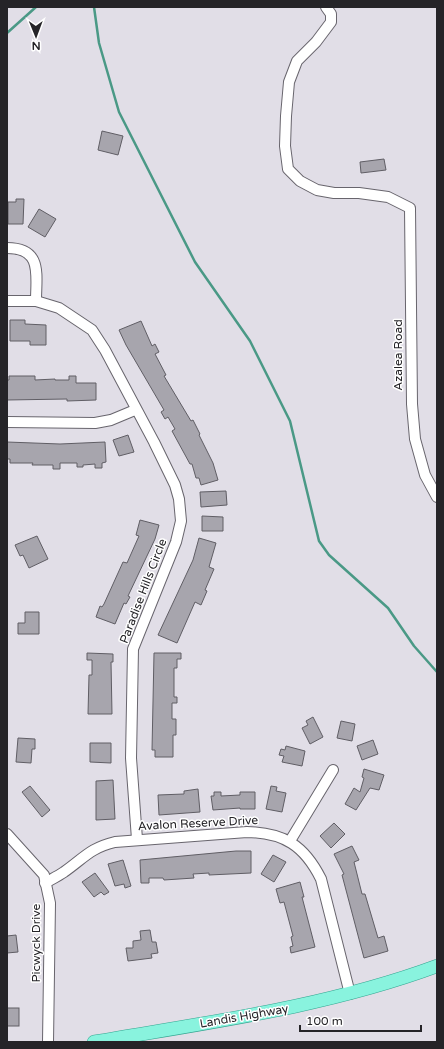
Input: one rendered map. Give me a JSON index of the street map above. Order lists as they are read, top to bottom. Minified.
{"streets":{"main road":["Landis Highway"],"street":["Azalea Road","Paradise Hills Circle","Avalon Reserve Drive","Picwyck Drive"]},"crossings":[["Paradise Hills Circle","Avalon Reserve Drive"],["Avalon Reserve Drive","Picwyck Drive"],["Avalon Reserve Drive","Landis Highway"]],"scale_bar":"100 m","north":"bottom"}
